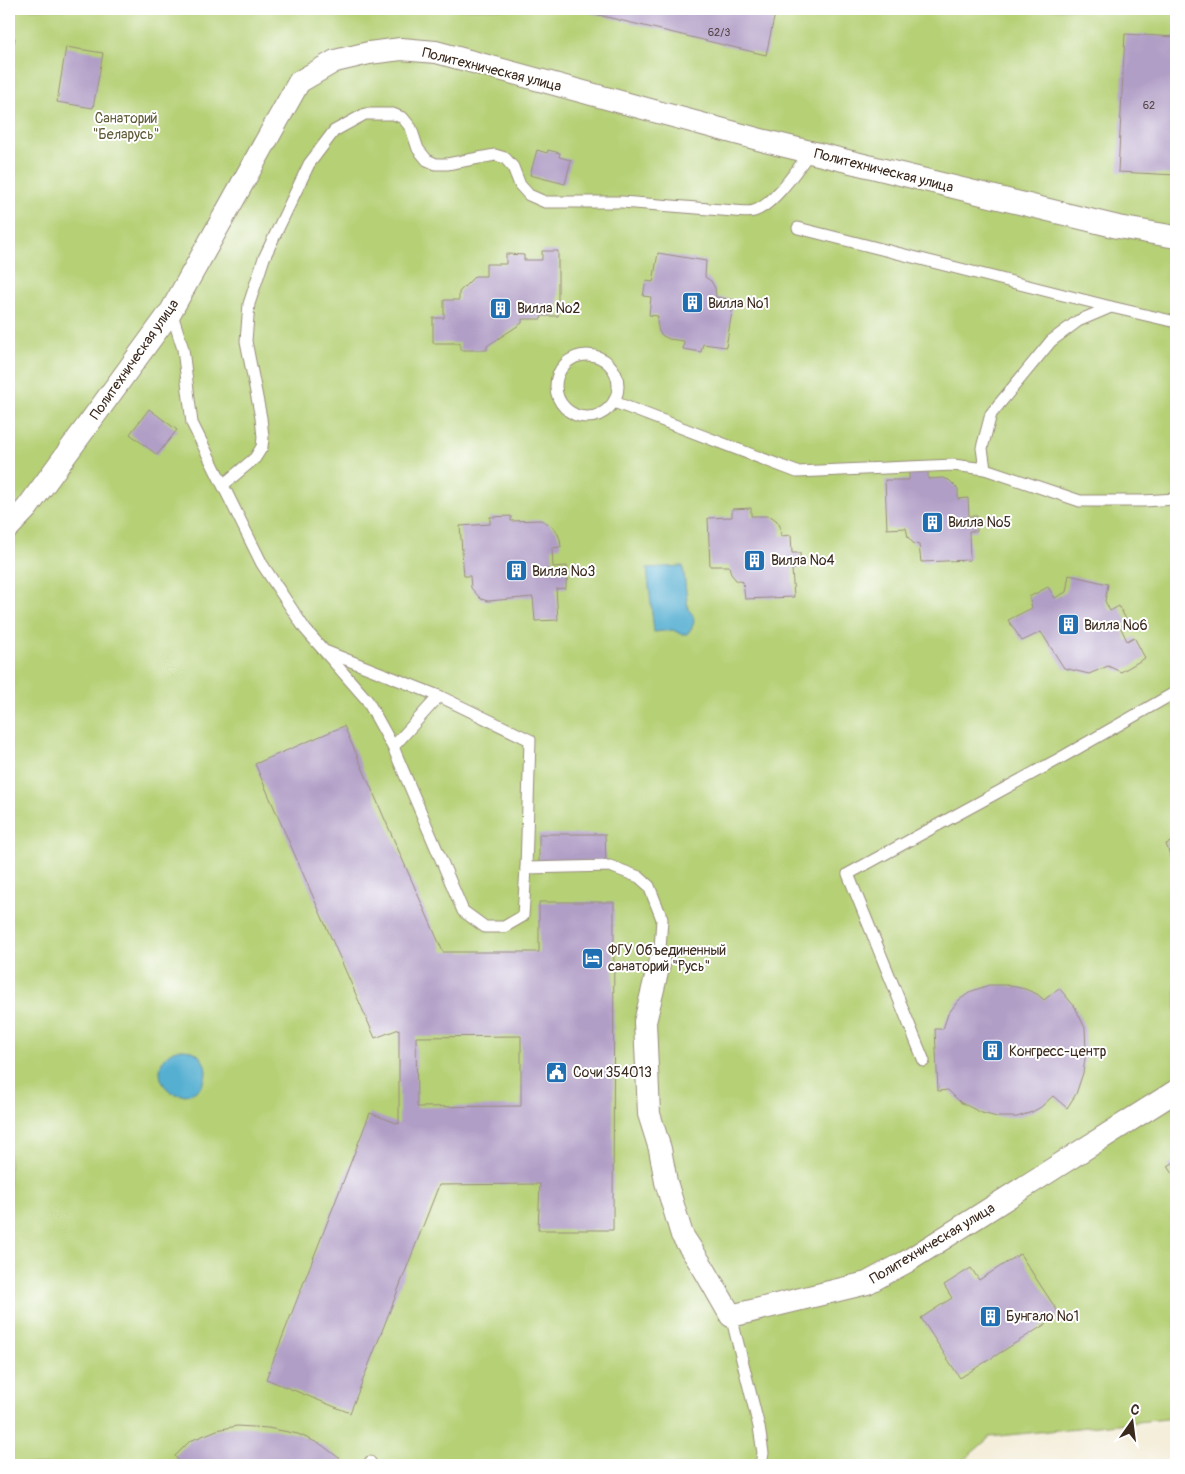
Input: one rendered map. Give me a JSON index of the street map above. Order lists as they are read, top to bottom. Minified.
{"streets":{"street":["Политехническая улица"]},"parks":["Санаторий \"Беларусь\""],"places":{"building":["Вилла №1","Вилла №2","Вилла №5","Вилла №4","Вилла №3","Вилла №6","Конгресс-центр","Бунгало №1"],"hotel":["ФГУ Объединенный санаторий \"Русь\""],"public building":["Сочи 354013"]},"house_numbers":["62/3","62"],"north":"top"}
